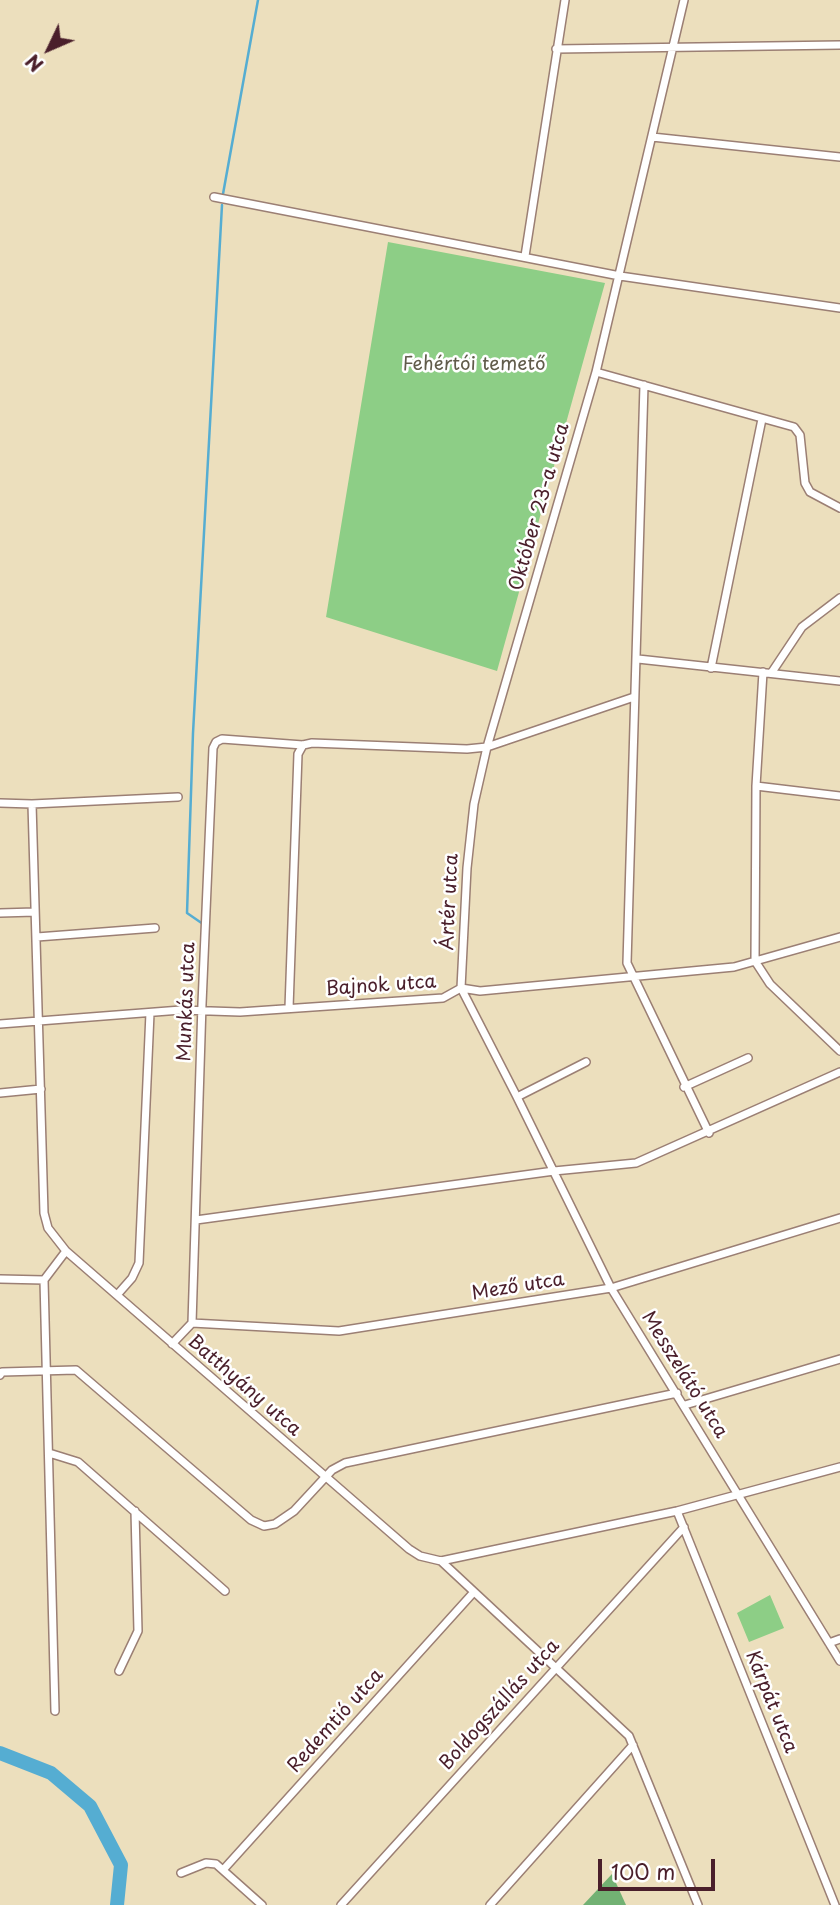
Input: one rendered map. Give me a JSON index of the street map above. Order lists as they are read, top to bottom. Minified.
{"streets":{"street":["Október 23-a utca","Ártér utca","Bajnok utca","Munkás utca","Mező utca","Messzelátó utca","Batthyány utca","Kárpát utca","Boldogszállás utca","Redemtió utca"]},"crossings":[["Október 23-a utca","Ártér utca"],["Október 23-a utca","Munkás utca"],["Ártér utca","Bajnok utca"],["Ártér utca","Munkás utca"],["Bajnok utca","Munkás utca"],["Bajnok utca","Batthyány utca"],["Munkás utca","Mező utca"],["Mező utca","Messzelátó utca"],["Kárpát utca","Boldogszállás utca"]],"parks":["Fehértói temető"],"scale_bar":"100 m","north":"bottom left"}
